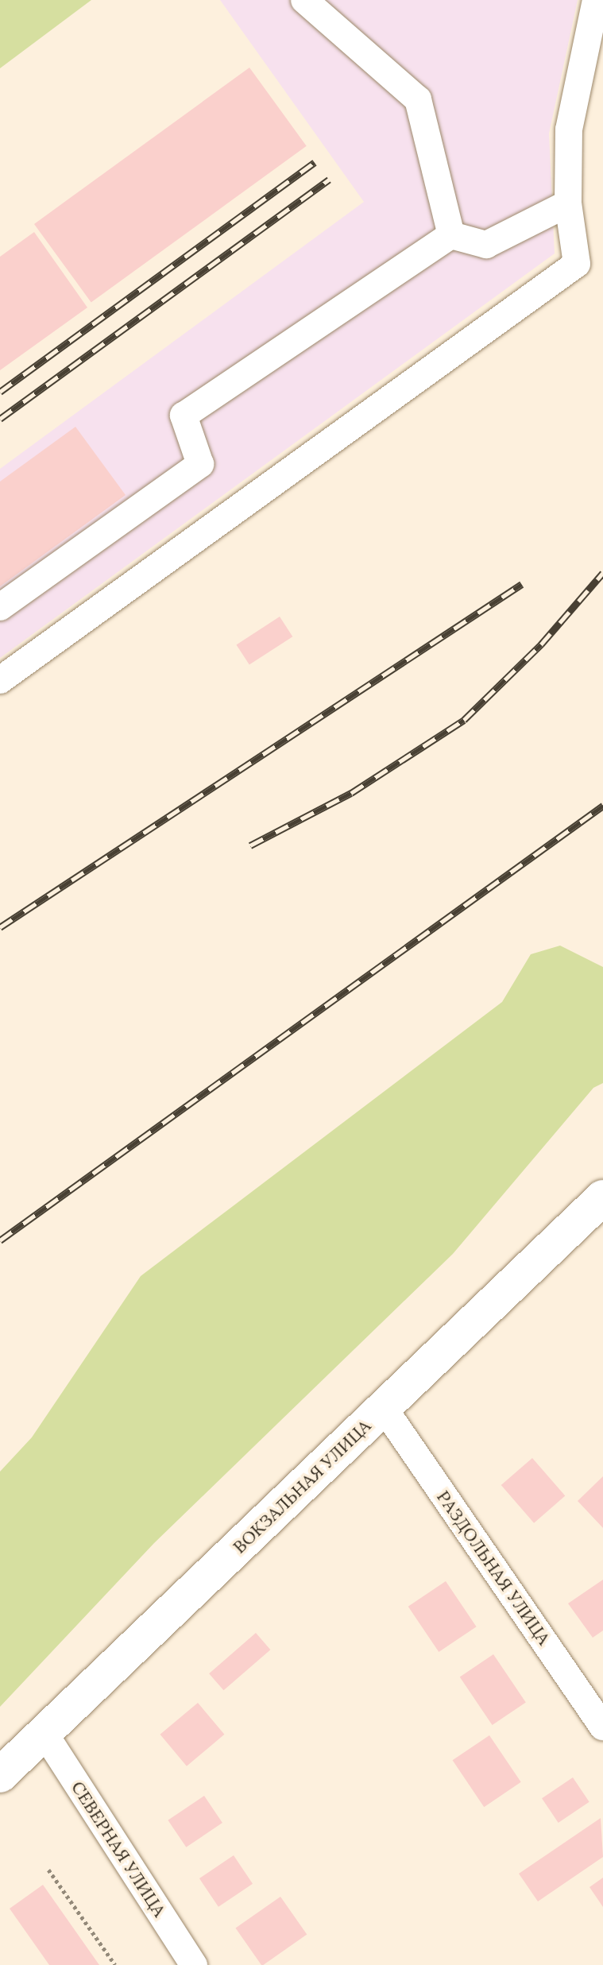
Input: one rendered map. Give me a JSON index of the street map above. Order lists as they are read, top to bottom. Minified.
{"streets":{"main road":["ВОКЗАЛЬНАЯ УЛИЦА"],"street":["РАЗДОЛЬНАЯ УЛИЦА","СЕВЕРНАЯ УЛИЦА"]},"crossings":[["ВОКЗАЛЬНАЯ УЛИЦА","РАЗДОЛЬНАЯ УЛИЦА"],["ВОКЗАЛЬНАЯ УЛИЦА","СЕВЕРНАЯ УЛИЦА"]]}
